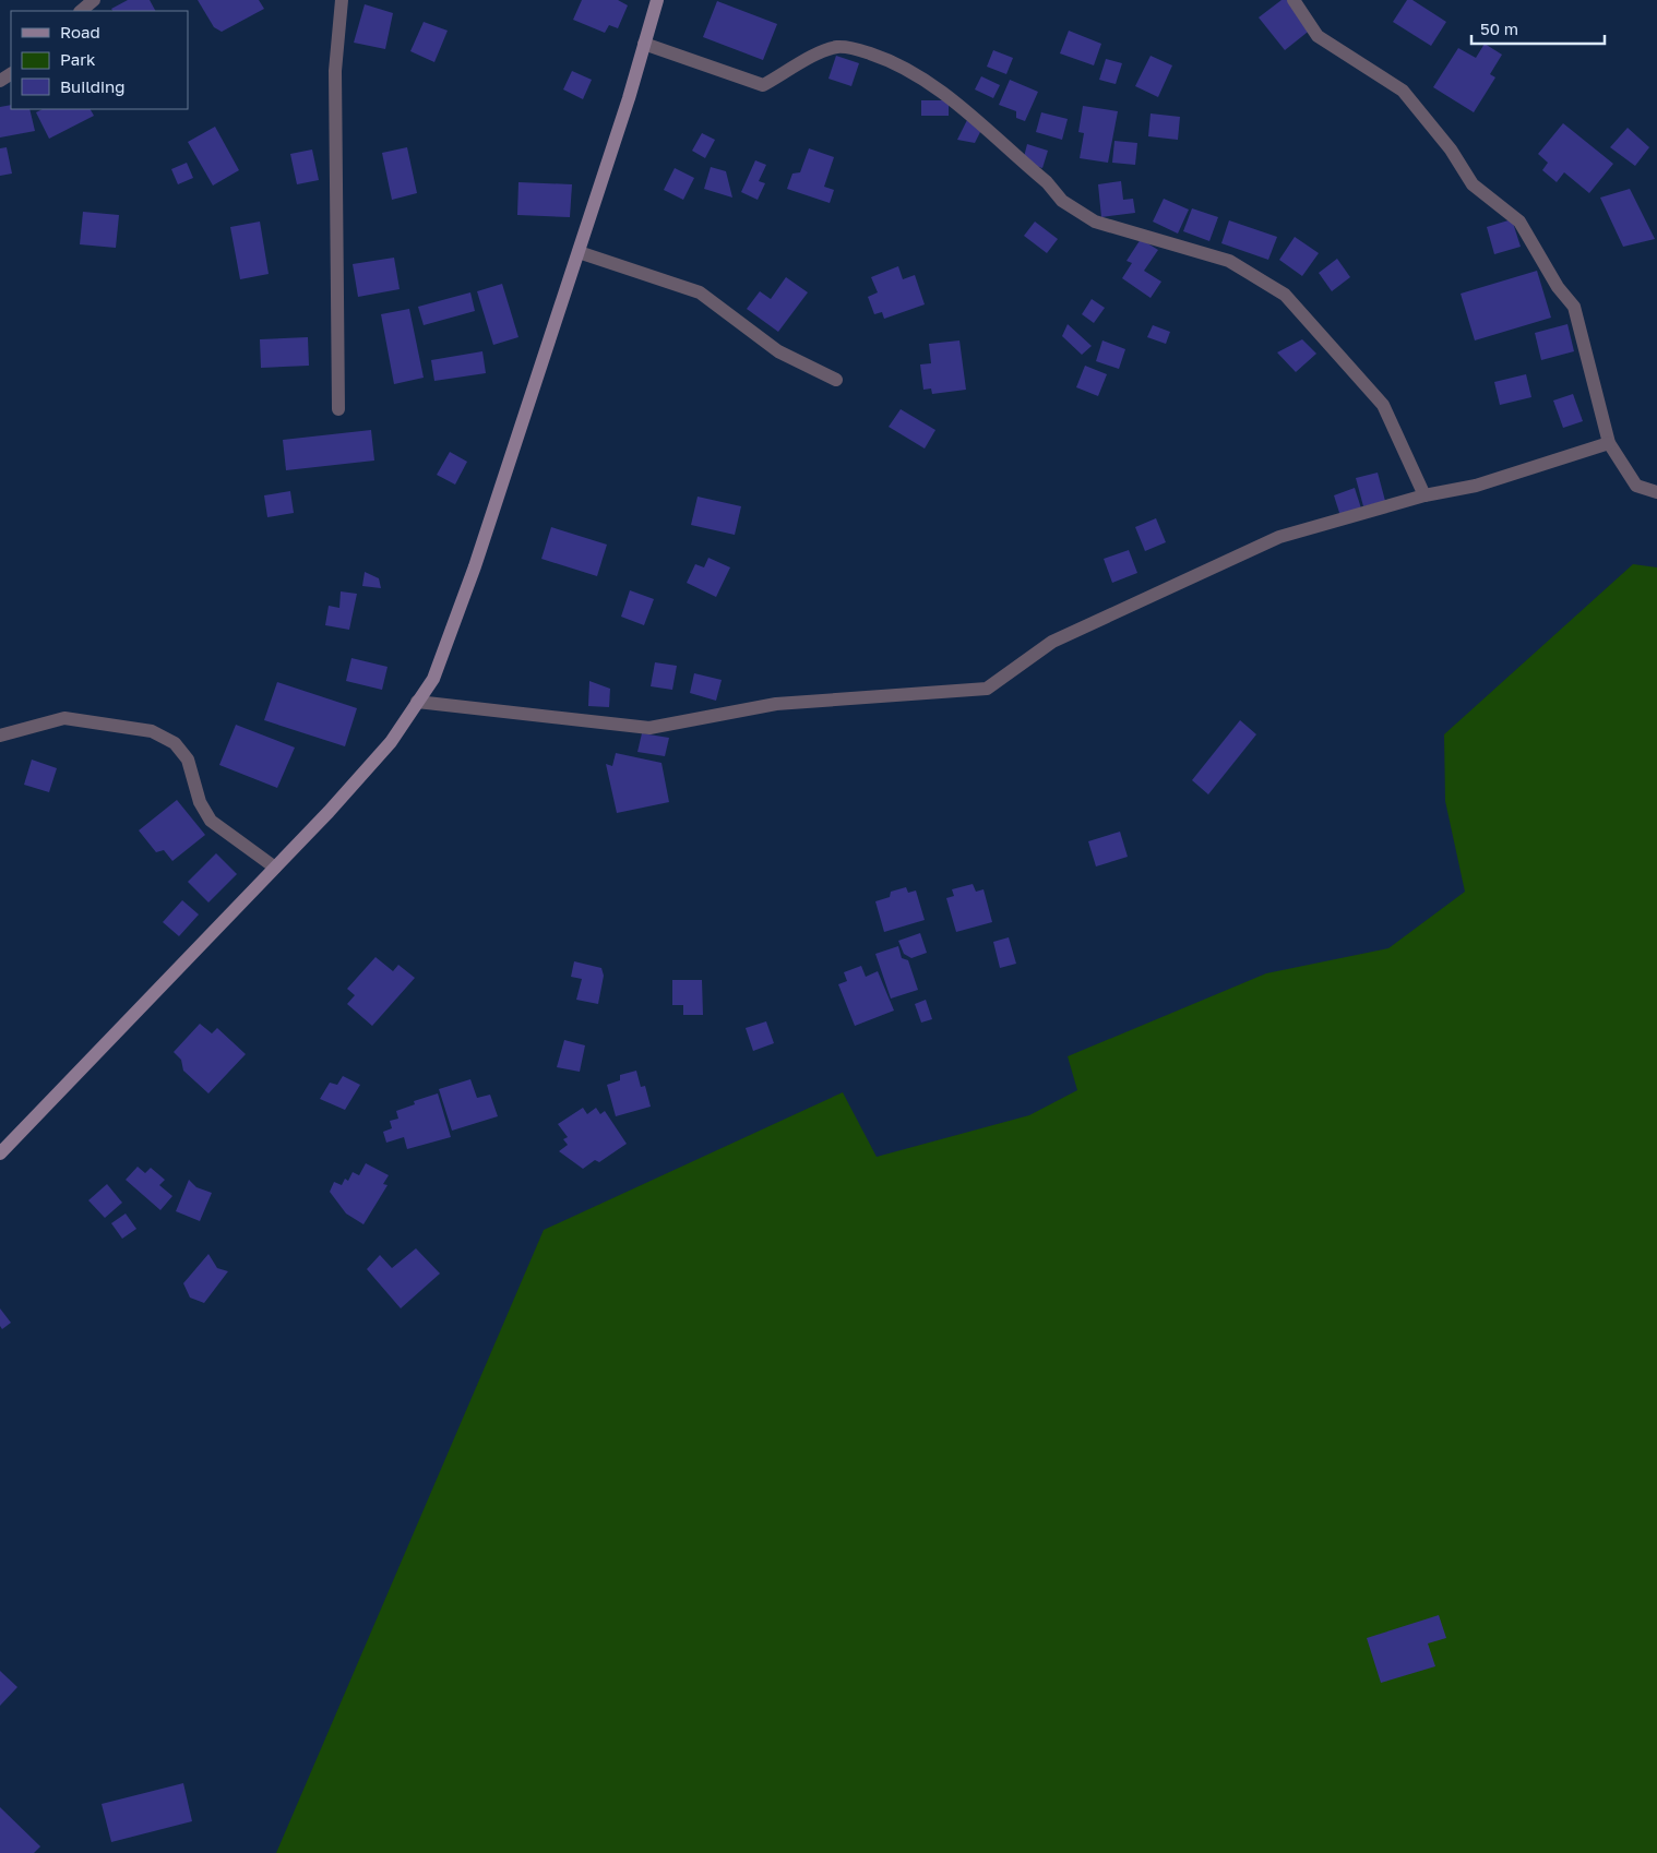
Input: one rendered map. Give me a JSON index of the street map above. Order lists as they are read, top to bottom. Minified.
{"legend":["Road","Park","Building"],"scale_bar":"50 m"}
